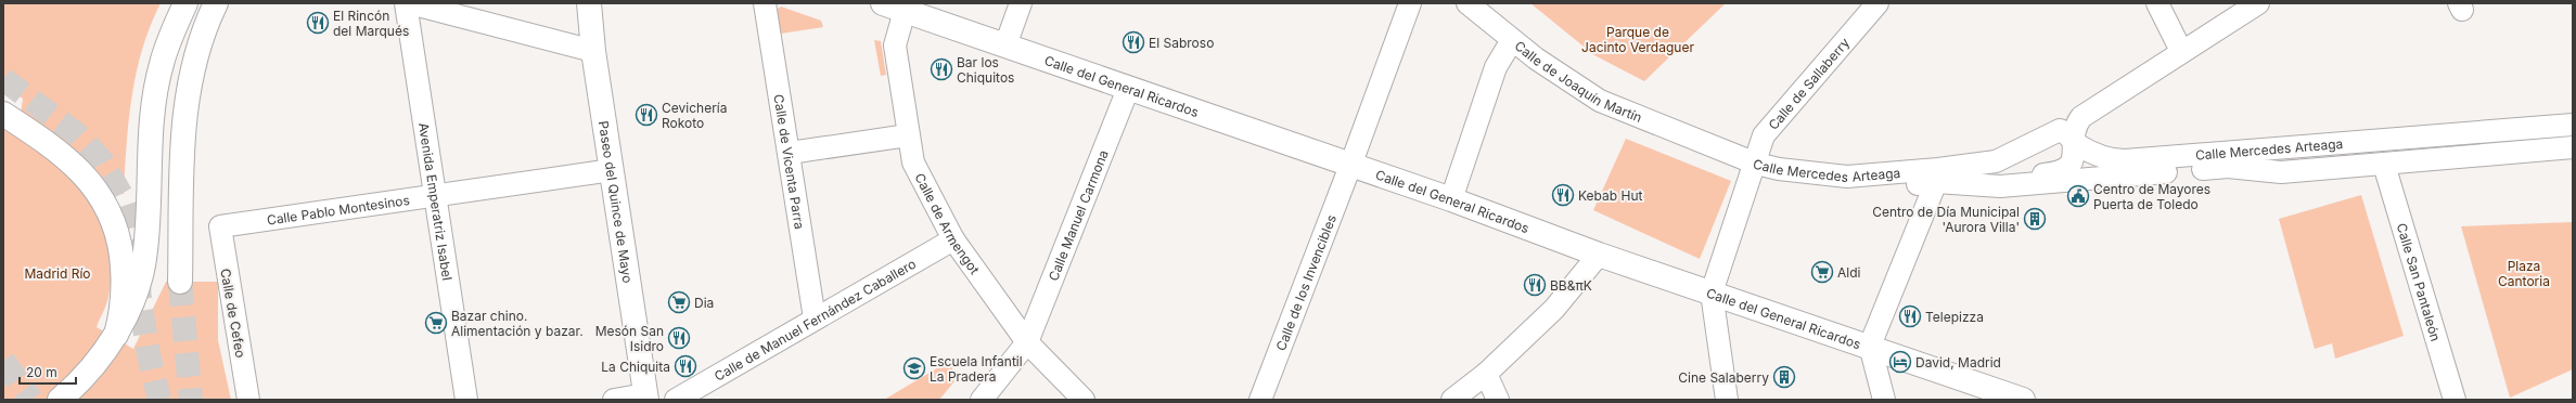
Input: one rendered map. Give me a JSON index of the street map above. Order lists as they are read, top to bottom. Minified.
{"streets":{"main road":["Calle del General Ricardos","Paseo del Quince de Mayo"],"street":["Calle de Joaquín Martín","Calle de Sallaberry","Calle Mercedes Arteaga","Calle de Vicenta Parra","Avenida Emperatriz Isabel","Calle Pablo Montesinos","Calle Manuel Carmona","Calle de Armengot","Calle San Pantaleón","Calle de los Invencibles","Calle de Cefeo","Calle de Manuel Fernández Caballero"]},"crossings":[["Calle de Joaquín Martín","Calle de Sallaberry"],["Calle de Joaquín Martín","Calle del General Ricardos"],["Calle de Joaquín Martín","Calle Mercedes Arteaga"],["Calle de Sallaberry","Calle del General Ricardos"],["Calle de Sallaberry","Calle Mercedes Arteaga"],["Calle del General Ricardos","Calle Manuel Carmona"],["Calle del General Ricardos","Calle de Armengot"],["Calle del General Ricardos","Calle de los Invencibles"],["Calle Mercedes Arteaga","Calle San Pantaleón"],["Calle de Vicenta Parra","Calle de Manuel Fernández Caballero"],["Avenida Emperatriz Isabel","Calle Pablo Montesinos"],["Paseo del Quince de Mayo","Calle Pablo Montesinos"],["Calle Pablo Montesinos","Calle de Cefeo"],["Calle Manuel Carmona","Calle de Armengot"],["Calle de Armengot","Calle de Manuel Fernández Caballero"]],"parks":["Parque de Jacinto Verdaguer","Plaza Cantoria","Madrid Río"],"places":{"restaurant":["El Rincón del Marqués","El Sabroso","Bar los Chiquitos","Cevichería Rokoto","Kebab Hut","BB&πK","Telepizza","Mesón San Isidro","La Chiquita"],"public building":["Centro de Mayores Puerta de Toledo"],"building":["Centro de Día Municipal 'Aurora Villa'","Cine Salaberry"],"supermarket":["Aldi","Dia","Bazar chino. Alimentación y bazar."],"hotel":["David, Madrid"],"school or university":["Escuela Infantil La Pradera"]},"scale_bar":"20 m"}
